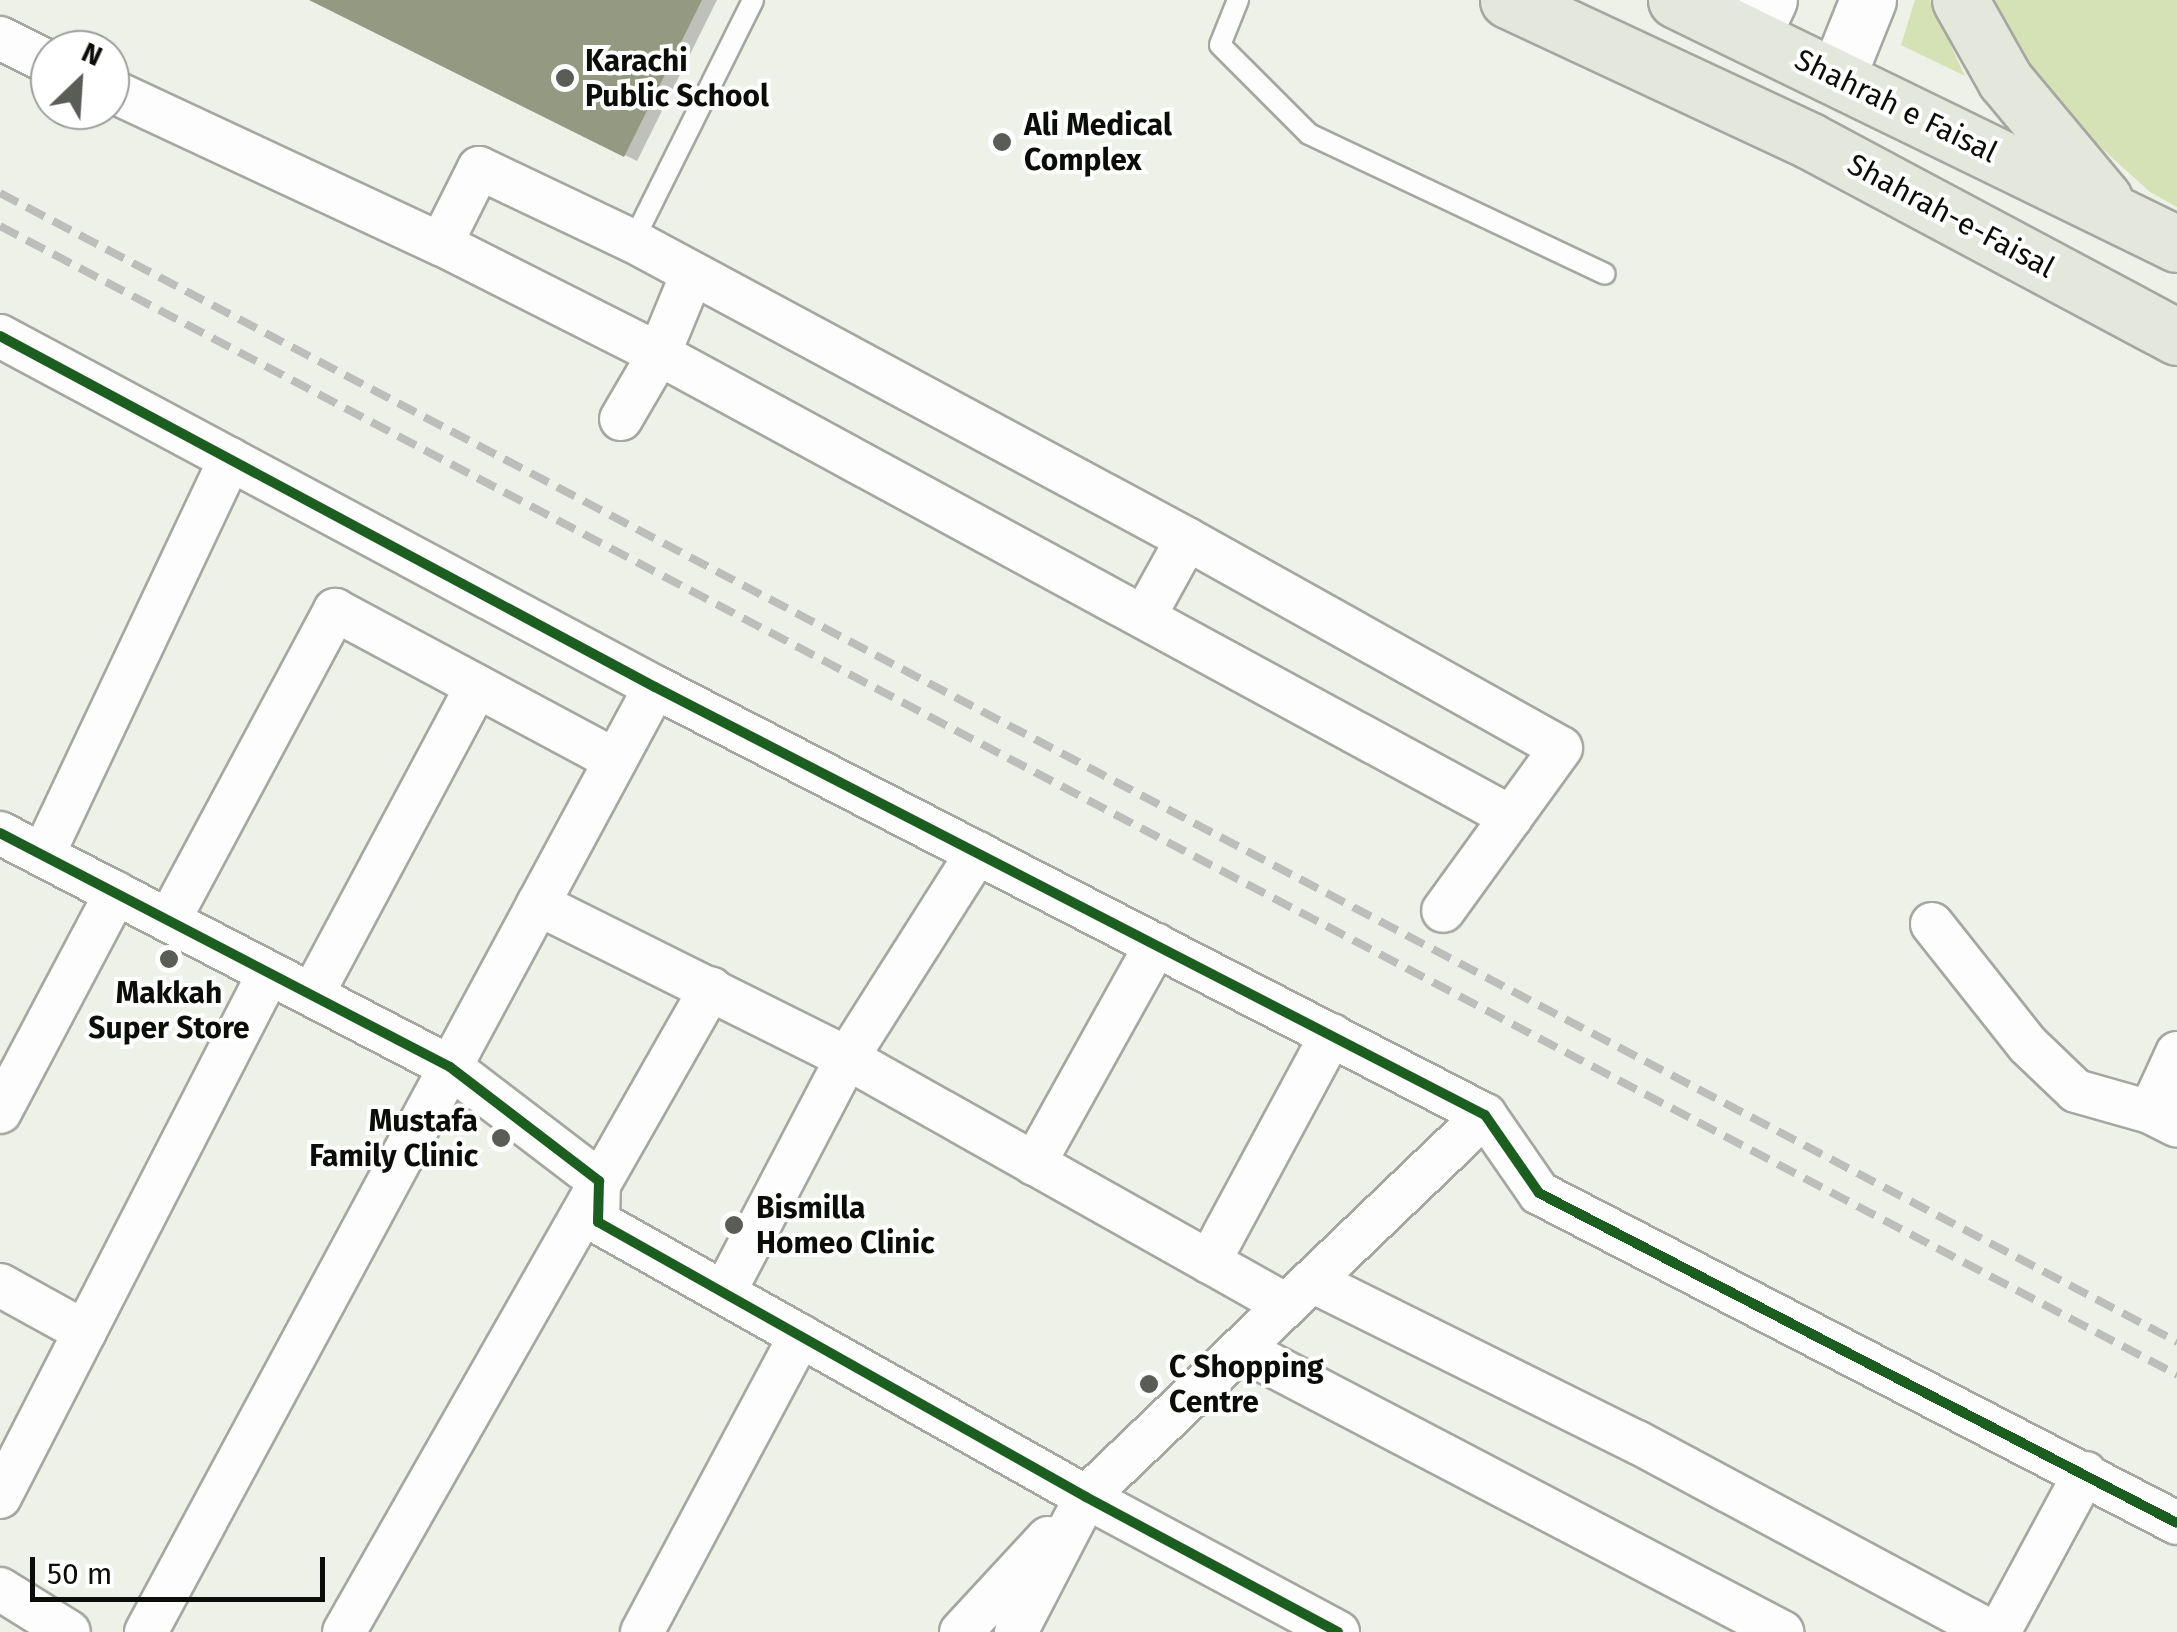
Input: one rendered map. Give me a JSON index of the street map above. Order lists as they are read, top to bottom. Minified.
{"streets":{"highway":["Shahrah e Faisal","Shahrah-e-Faisal"]},"places":["Karachi Public School","Ali Medical Complex","Makkah Super Store","Mustafa Family Clinic","Bismilla Homeo Clinic","C Shopping Centre"],"scale_bar":"50 m","north":"top right"}
